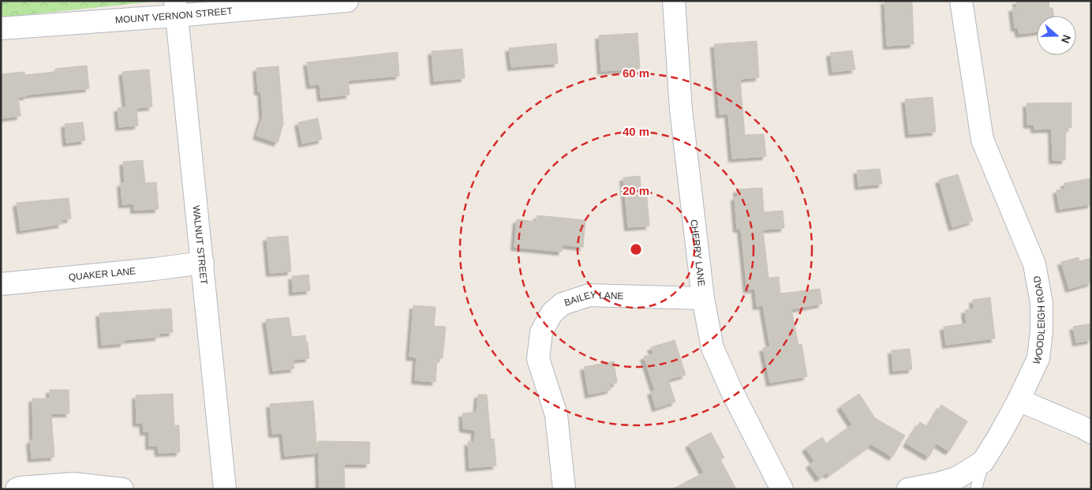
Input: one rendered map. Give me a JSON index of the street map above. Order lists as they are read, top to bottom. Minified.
{"streets":{"street":["MOUNT VERNON STREET","WALNUT STREET","CHERRY LANE","QUAKER LANE","BAILEY LANE","WOODLEIGH ROAD"]},"crossings":[["MOUNT VERNON STREET","WALNUT STREET"],["WALNUT STREET","QUAKER LANE"],["CHERRY LANE","BAILEY LANE"]],"north":"right","rings":["60 m","40 m","20 m"]}
